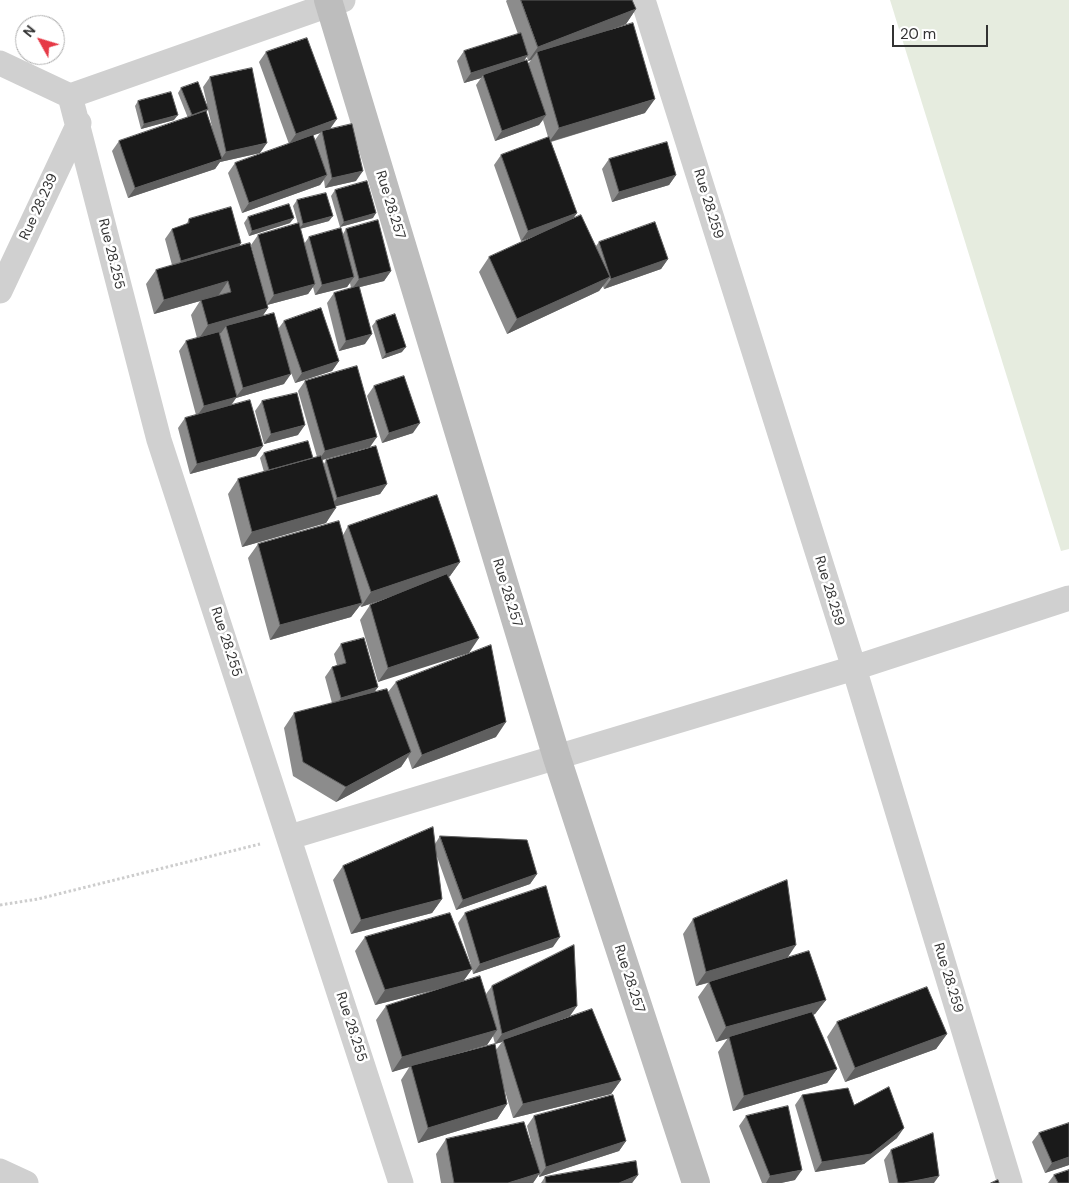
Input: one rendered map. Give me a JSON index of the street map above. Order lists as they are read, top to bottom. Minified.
{"streets":{"street":["Rue 28.259","Rue 28.257","Rue 28.239","Rue 28.255"]},"crossings":[["Rue 28.239","Rue 28.255"]],"scale_bar":"20 m","north":"top left"}
